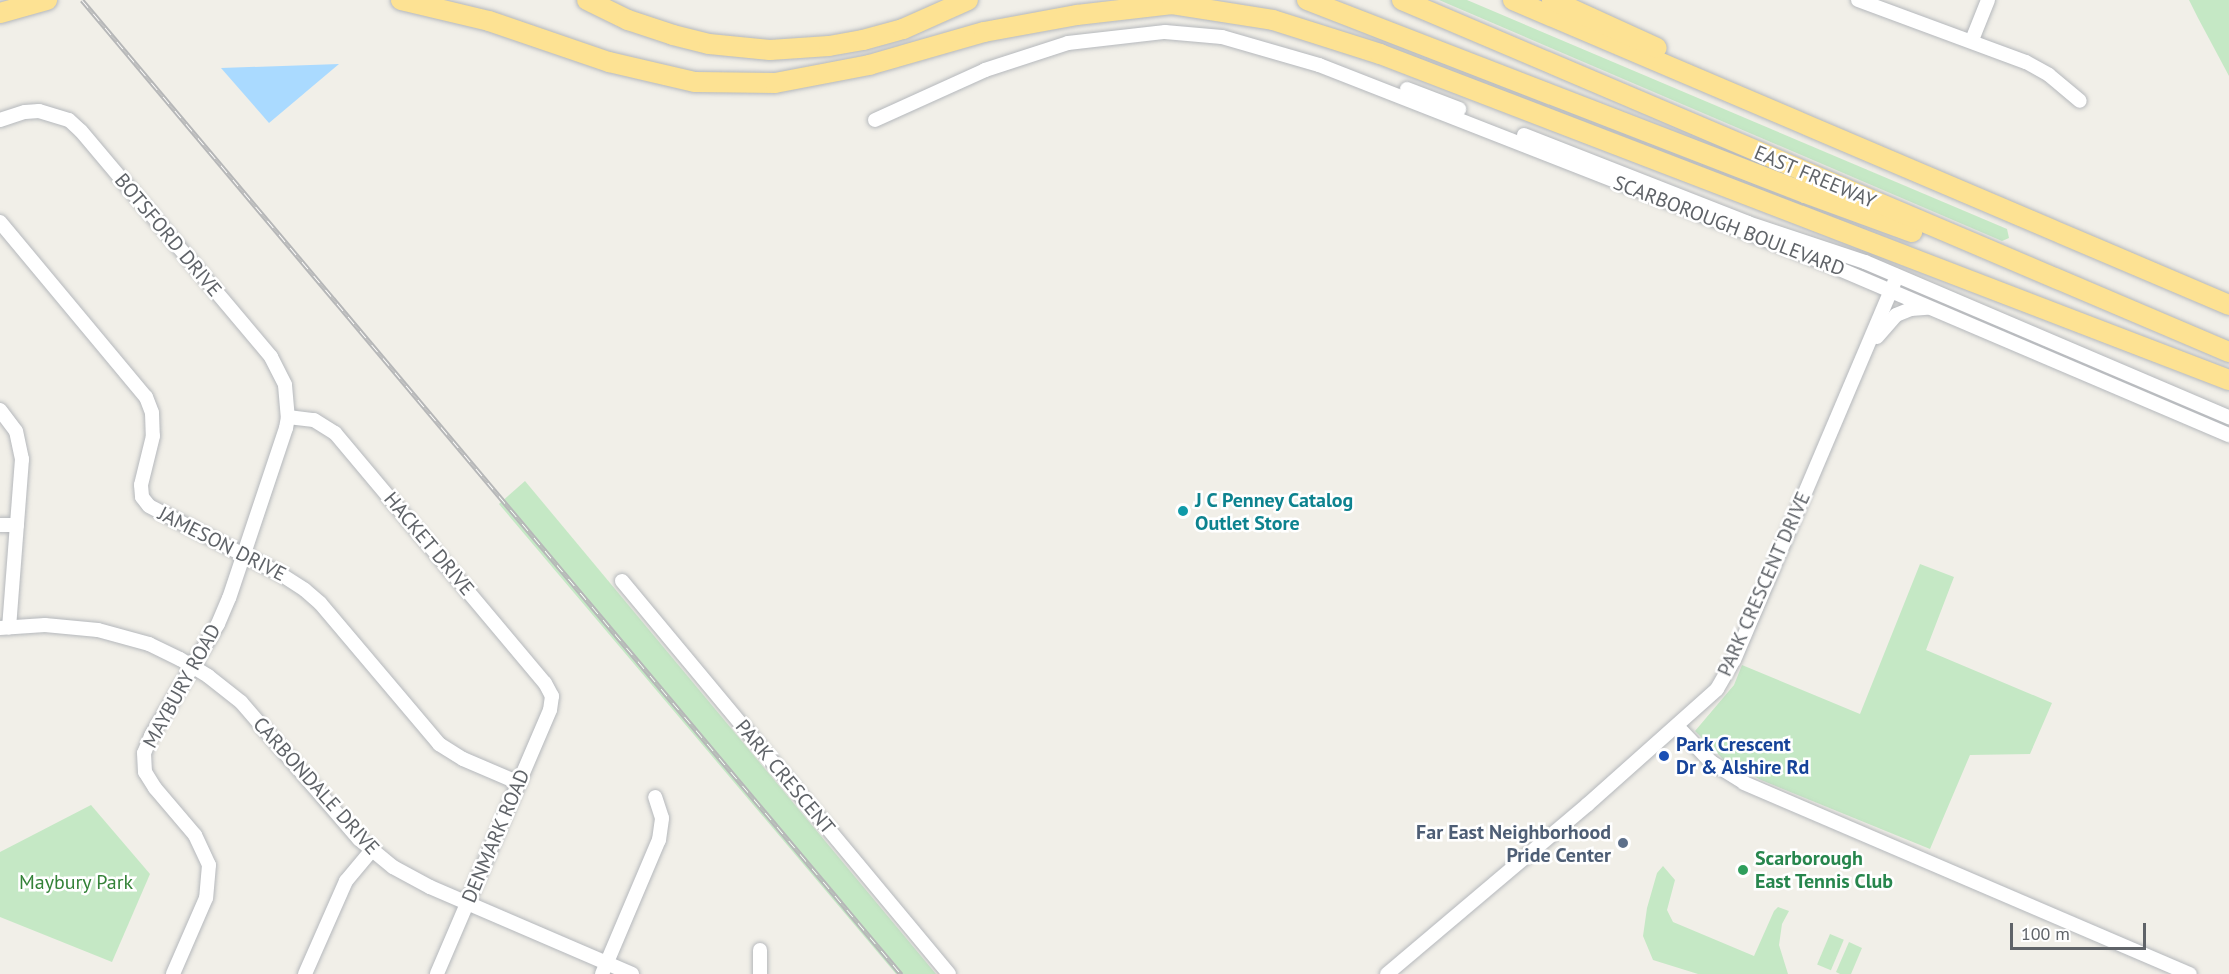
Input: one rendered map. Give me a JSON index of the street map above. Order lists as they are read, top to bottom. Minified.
{"streets":{"highway":["EAST FREEWAY"],"street":["SCARBOROUGH BOULEVARD","BOTSFORD DRIVE","JAMESON DRIVE","HACKET DRIVE","PARK CRESCENT DRIVE","MAYBURY ROAD","PARK CRESCENT","CARBONDALE DRIVE","DENMARK ROAD"]},"crossings":[["SCARBOROUGH BOULEVARD","PARK CRESCENT DRIVE"],["BOTSFORD DRIVE","HACKET DRIVE"],["BOTSFORD DRIVE","MAYBURY ROAD"],["JAMESON DRIVE","MAYBURY ROAD"],["JAMESON DRIVE","DENMARK ROAD"],["HACKET DRIVE","MAYBURY ROAD"],["HACKET DRIVE","DENMARK ROAD"],["MAYBURY ROAD","CARBONDALE DRIVE"],["CARBONDALE DRIVE","DENMARK ROAD"]],"parks":["Maybury Park"],"places":["J C Penney Catalog Outlet Store","Park Crescent Dr & Alshire Rd","Far East Neighborhood Pride Center","Scarborough East Tennis Club"],"scale_bar":"100 m"}
